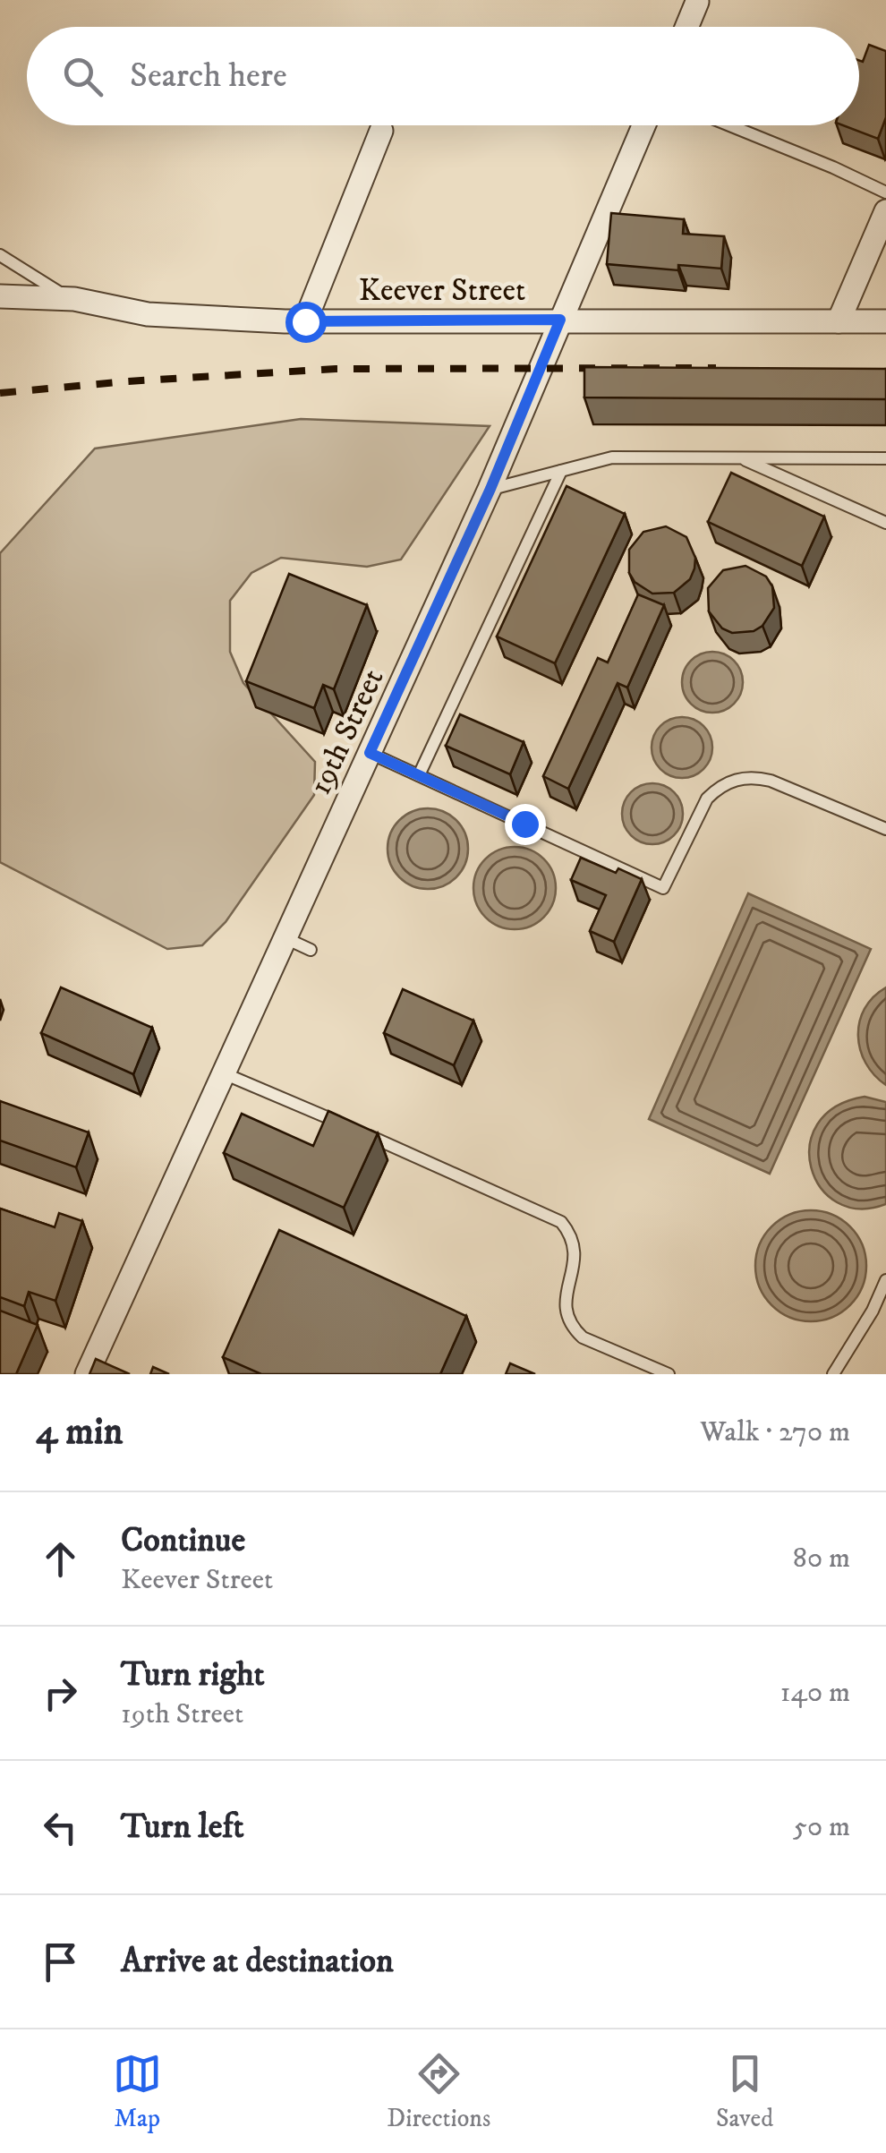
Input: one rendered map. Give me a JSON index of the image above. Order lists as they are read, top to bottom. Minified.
{"streets":{"street":["Keever Street","19th Street"]},"crossings":[["Keever Street","19th Street"]],"page":{"search":"Search here","heading":["4 min","Walk · 270 m"],"list":[["Continue","Keever Street","80 m"],["Turn right","19th Street","140 m"],["Turn left","50 m"],"Arrive at destination"],"nav":["Map","Directions","Saved"]}}
